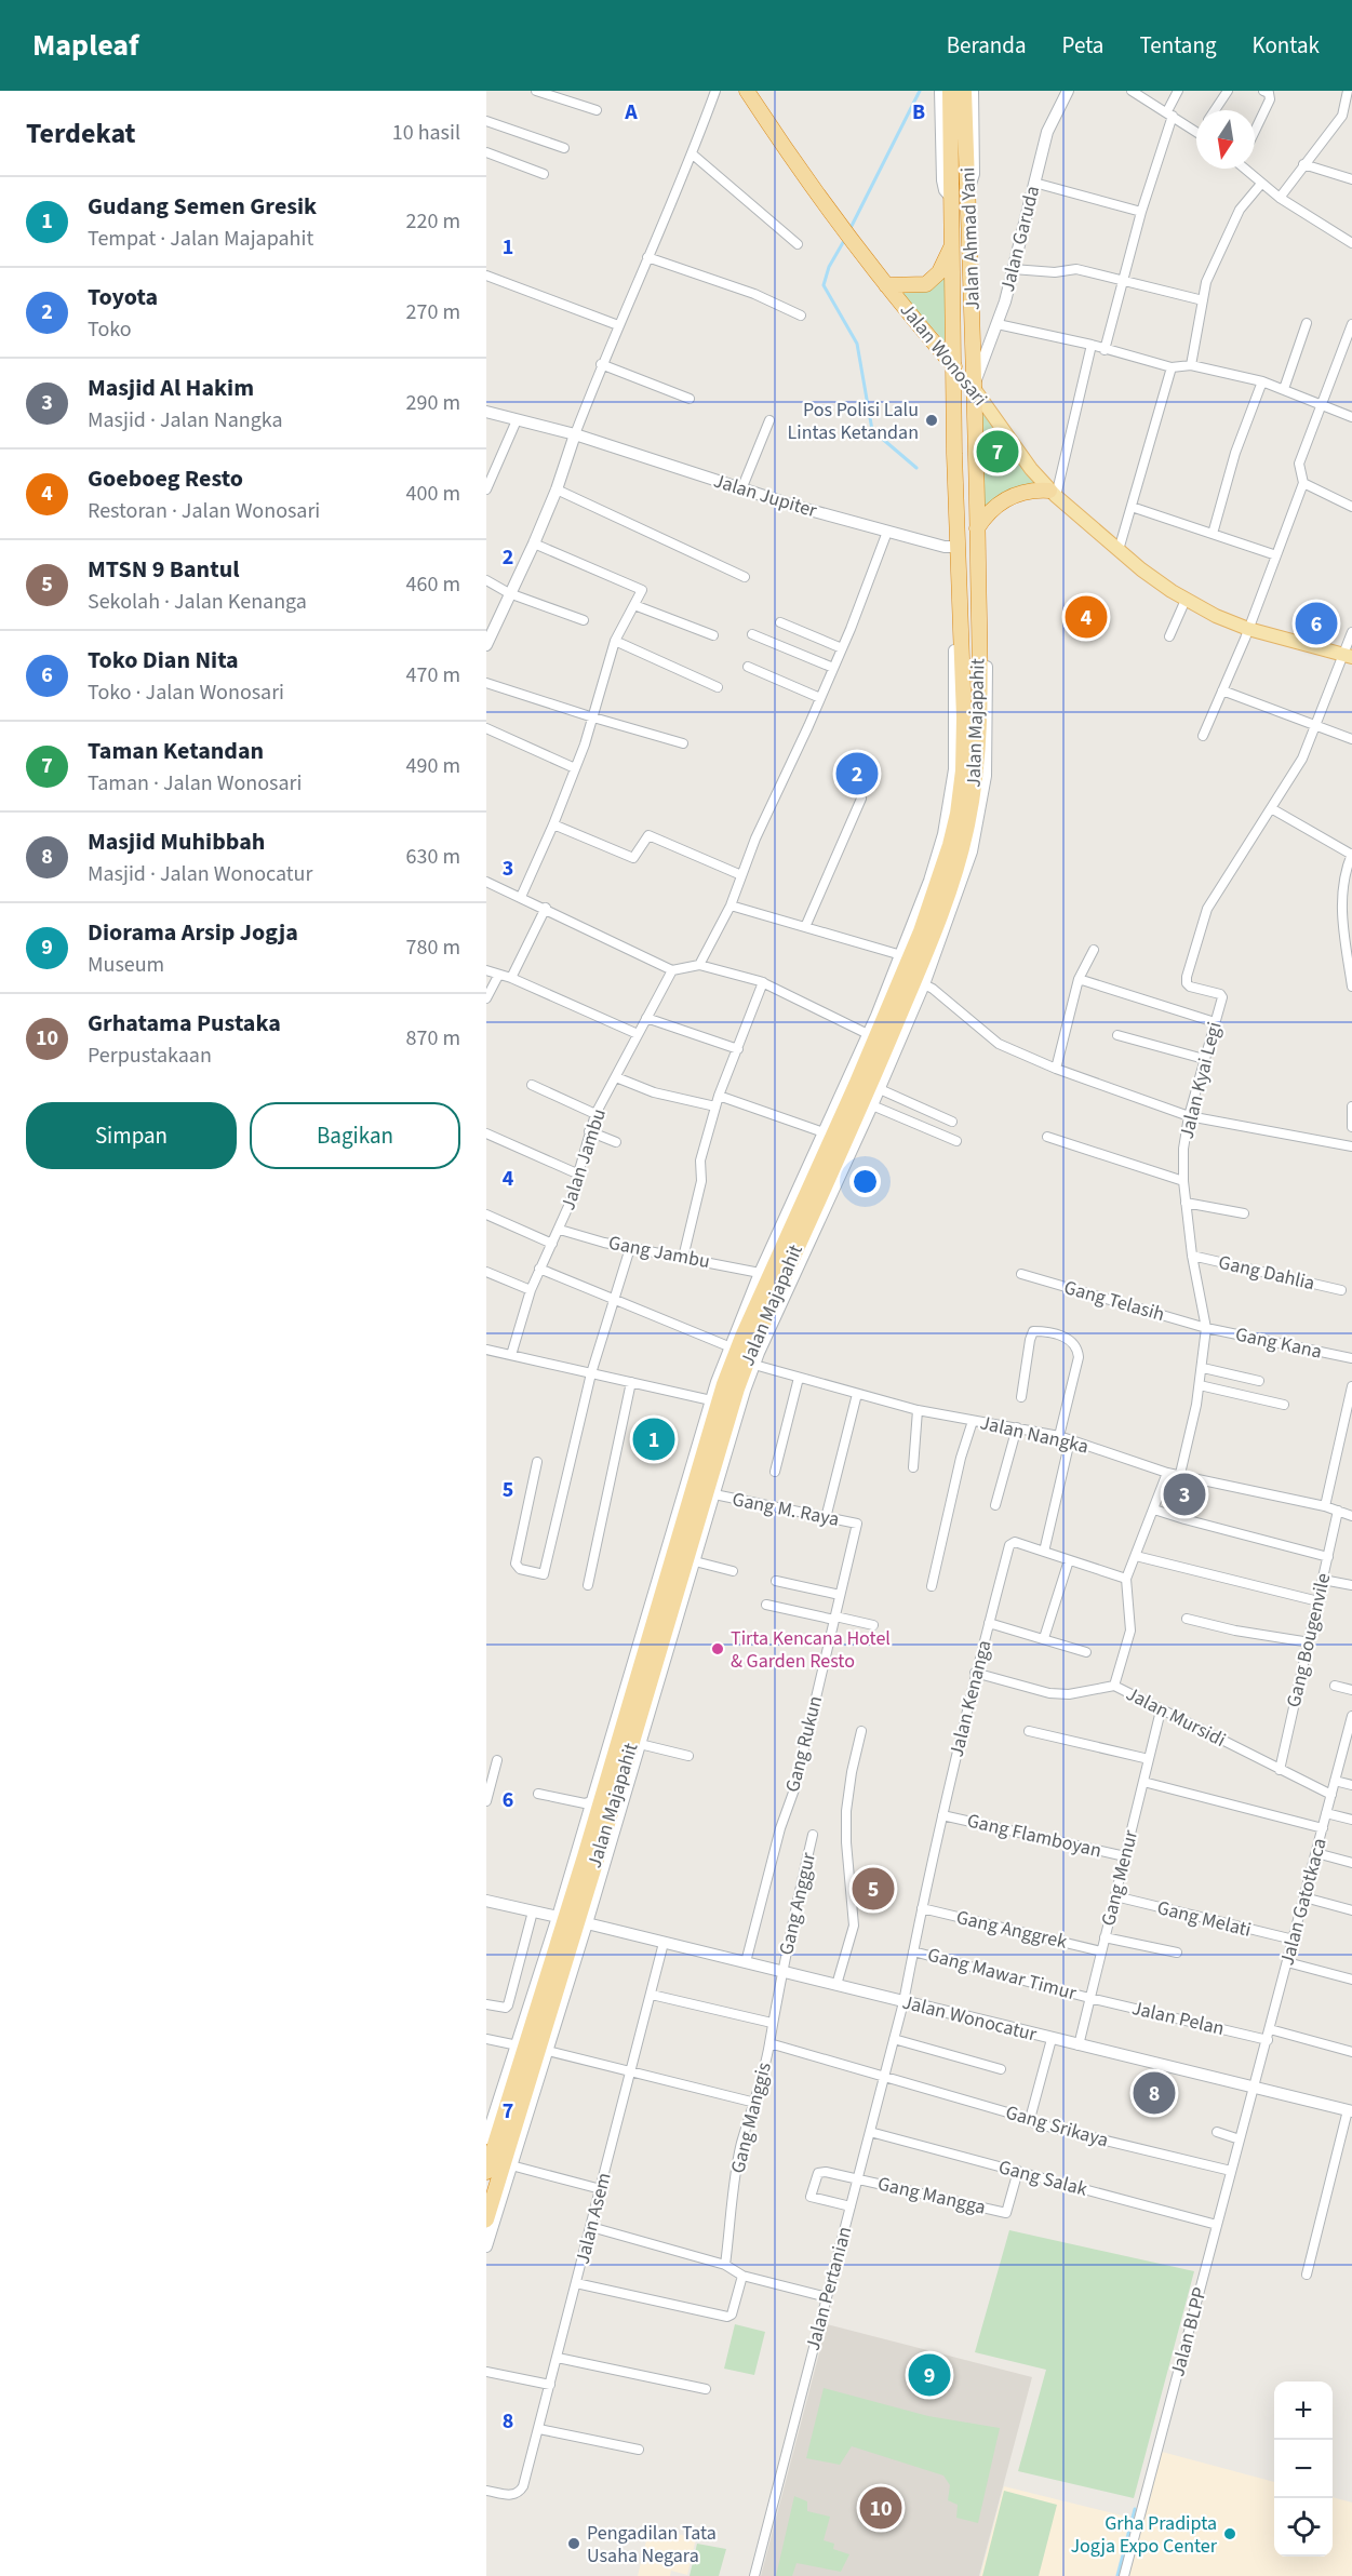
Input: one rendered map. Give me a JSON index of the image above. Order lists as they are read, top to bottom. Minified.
{"streets":{"highway":["Jalan Ahmad Yani","Jalan Wonosari","Jalan Majapahit"],"street":["Jalan Garuda","Jalan Jupiter","Jalan Kyai Legi","Jalan Jambu","Gang Jambu","Gang Dahlia","Gang Telasih","Gang Kana","Jalan Nangka","Gang M. Raya","Gang Bougenvile","Jalan Kenanga","Jalan Mursidi","Gang Rukun","Gang Flamboyan","Gang Menur","Jalan Gatotkaca","Gang Anggur","Gang Melati","Gang Anggrek","Gang Mawar Timur","Jalan Wonocatur","Jalan Pelan","Gang Manggis","Gang Srikaya","Gang Salak","Gang Mangga","Jalan Asem","Jalan Pertanian","Jalan BLPP"]},"crossings":[["Jalan Ahmad Yani","Jalan Garuda"],["Jalan Ahmad Yani","Jalan Wonosari"],["Jalan Ahmad Yani","Jalan Majapahit"],["Jalan Garuda","Jalan Wonosari"],["Jalan Garuda","Jalan Majapahit"],["Jalan Wonosari","Jalan Majapahit"],["Jalan Jupiter","Jalan Majapahit"],["Jalan Kyai Legi","Gang Dahlia"],["Jalan Kyai Legi","Gang Telasih"],["Jalan Kyai Legi","Gang Kana"],["Jalan Kyai Legi","Jalan Nangka"],["Jalan Jambu","Gang Jambu"],["Gang Telasih","Gang Kana"],["Jalan Nangka","Gang Bougenvile"],["Gang M. Raya","Gang Rukun"],["Gang Bougenvile","Jalan Mursidi"],["Jalan Kenanga","Jalan Mursidi"],["Jalan Kenanga","Gang Flamboyan"],["Jalan Kenanga","Gang Anggrek"],["Jalan Kenanga","Gang Mawar Timur"],["Jalan Kenanga","Jalan Wonocatur"],["Jalan Kenanga","Jalan Pertanian"],["Jalan Mursidi","Gang Menur"],["Jalan Mursidi","Jalan Gatotkaca"],["Gang Rukun","Jalan Wonocatur"],["Gang Flamboyan","Gang Menur"],["Gang Menur","Gang Melati"],["Gang Menur","Gang Anggrek"],["Gang Menur","Gang Mawar Timur"],["Gang Menur","Jalan Wonocatur"],["Gang Menur","Jalan Pelan"],["Jalan Gatotkaca","Gang Melati"],["Jalan Gatotkaca","Jalan Wonocatur"],["Jalan Gatotkaca","Jalan Pelan"],["Jalan Gatotkaca","Jalan BLPP"],["Gang Anggur","Jalan Wonocatur"],["Gang Anggur","Gang Manggis"],["Gang Mawar Timur","Jalan Pelan"],["Jalan Wonocatur","Gang Manggis"],["Jalan Wonocatur","Jalan Asem"],["Jalan Wonocatur","Jalan Pertanian"],["Jalan Wonocatur","Jalan BLPP"],["Gang Manggis","Gang Srikaya"],["Gang Srikaya","Jalan Pertanian"],["Gang Srikaya","Jalan BLPP"],["Gang Salak","Gang Mangga"],["Gang Salak","Jalan Pertanian"],["Gang Salak","Jalan BLPP"],["Gang Mangga","Jalan Pertanian"]],"places":["Pos Polisi Lalu Lintas Ketandan","Tirta Kencana Hotel & Garden Resto","Grha Pradipta Jogja Expo Center","Pengadilan Tata Usaha Negara"],"north":"bottom","page":{"header":"Mapleaf","nav":["Beranda","Peta","Tentang","Kontak"],"heading":["Terdekat","10 hasil"],"list":[{"mark":"1","name":"Gudang Semen Gresik","note":"Tempat · Jalan Majapahit","value":"220 m"},{"mark":"2","name":"Toyota","note":"Toko","value":"270 m"},{"mark":"3","name":"Masjid Al Hakim","note":"Masjid · Jalan Nangka","value":"290 m"},{"mark":"4","name":"Goeboeg Resto","note":"Restoran · Jalan Wonosari","value":"400 m"},{"mark":"5","name":"MTSN 9 Bantul","note":"Sekolah · Jalan Kenanga","value":"460 m"},{"mark":"6","name":"Toko Dian Nita","note":"Toko · Jalan Wonosari","value":"470 m"},{"mark":"7","name":"Taman Ketandan","note":"Taman · Jalan Wonosari","value":"490 m"},{"mark":"8","name":"Masjid Muhibbah","note":"Masjid · Jalan Wonocatur","value":"630 m"},{"mark":"9","name":"Diorama Arsip Jogja","note":"Museum","value":"780 m"},{"mark":"10","name":"Grhatama Pustaka","note":"Perpustakaan","value":"870 m"}],"pins":["7","4","6","2","1","3","5","8","9","10"],"buttons":["Simpan","Bagikan"],"map_buttons":["+","−"]},"grid":{"columns":["A","B"],"rows":["1","2","3","4","5","6","7","8"]}}
